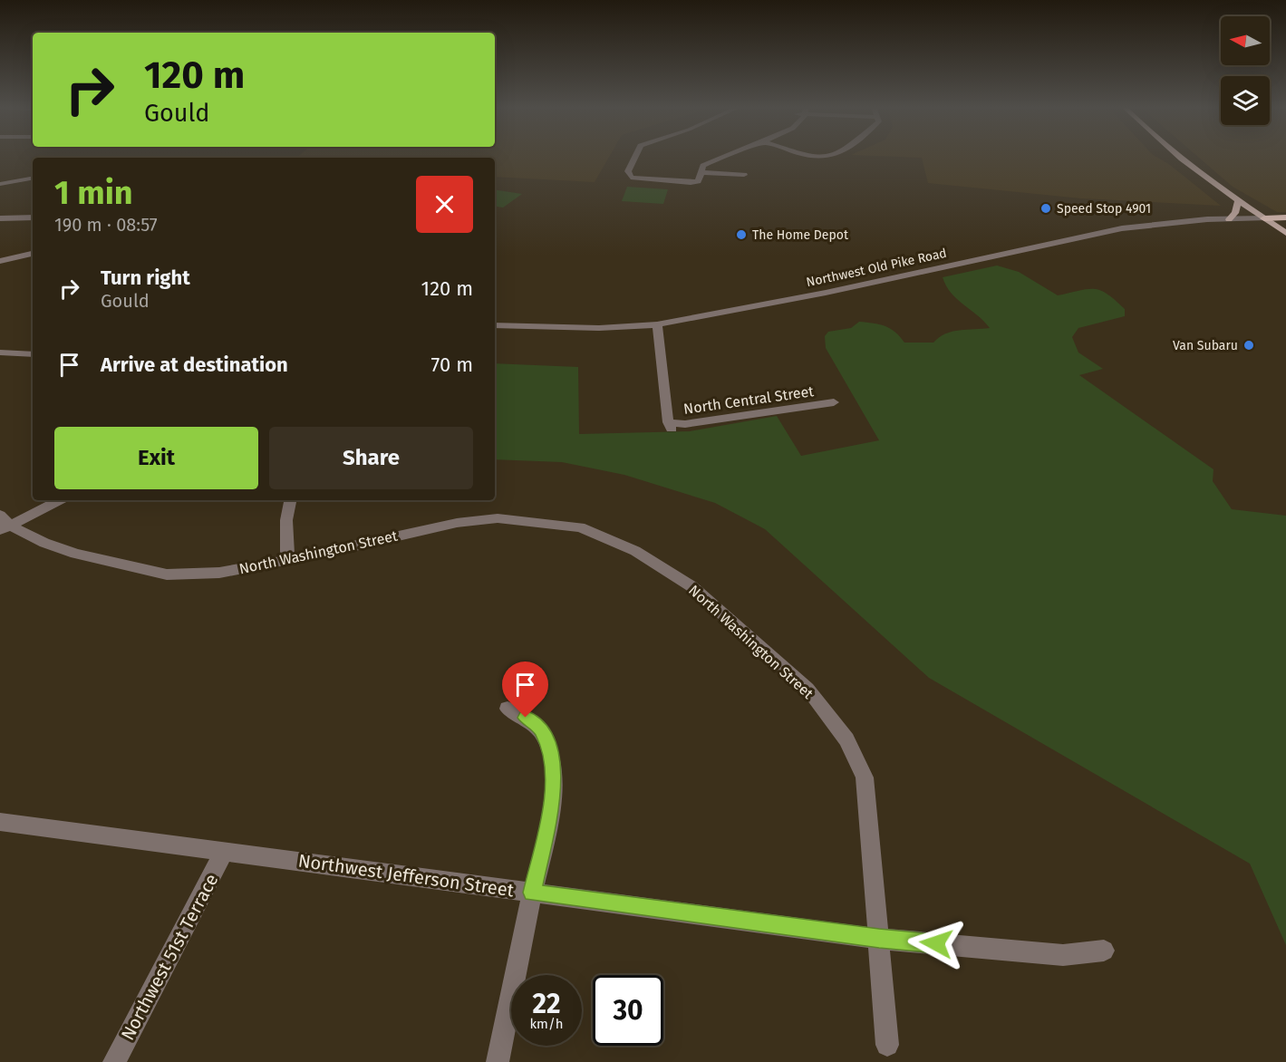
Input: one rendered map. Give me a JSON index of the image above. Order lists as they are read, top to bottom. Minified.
{"streets":{"street":["Northwest Old Pike Road","North Central Street","North Washington Street","Northwest Jefferson Street","Northwest 51st Terrace"]},"crossings":[["Northwest Old Pike Road","North Central Street"],["North Washington Street","Northwest Jefferson Street"],["Northwest Jefferson Street","Northwest 51st Terrace"]],"places":["Speed Stop 4901","The Home Depot","Van Subaru"],"north":"left","page":{"turn":["120 m","Gould"],"heading":["1 min","190 m · 08:57"],"list":[{"name":"Turn right","note":"Gould","value":"120 m"},{"name":"Arrive at destination","value":"70 m"}],"buttons":["Exit","Share"],"speed":"22 km/h","limit":"30"}}
